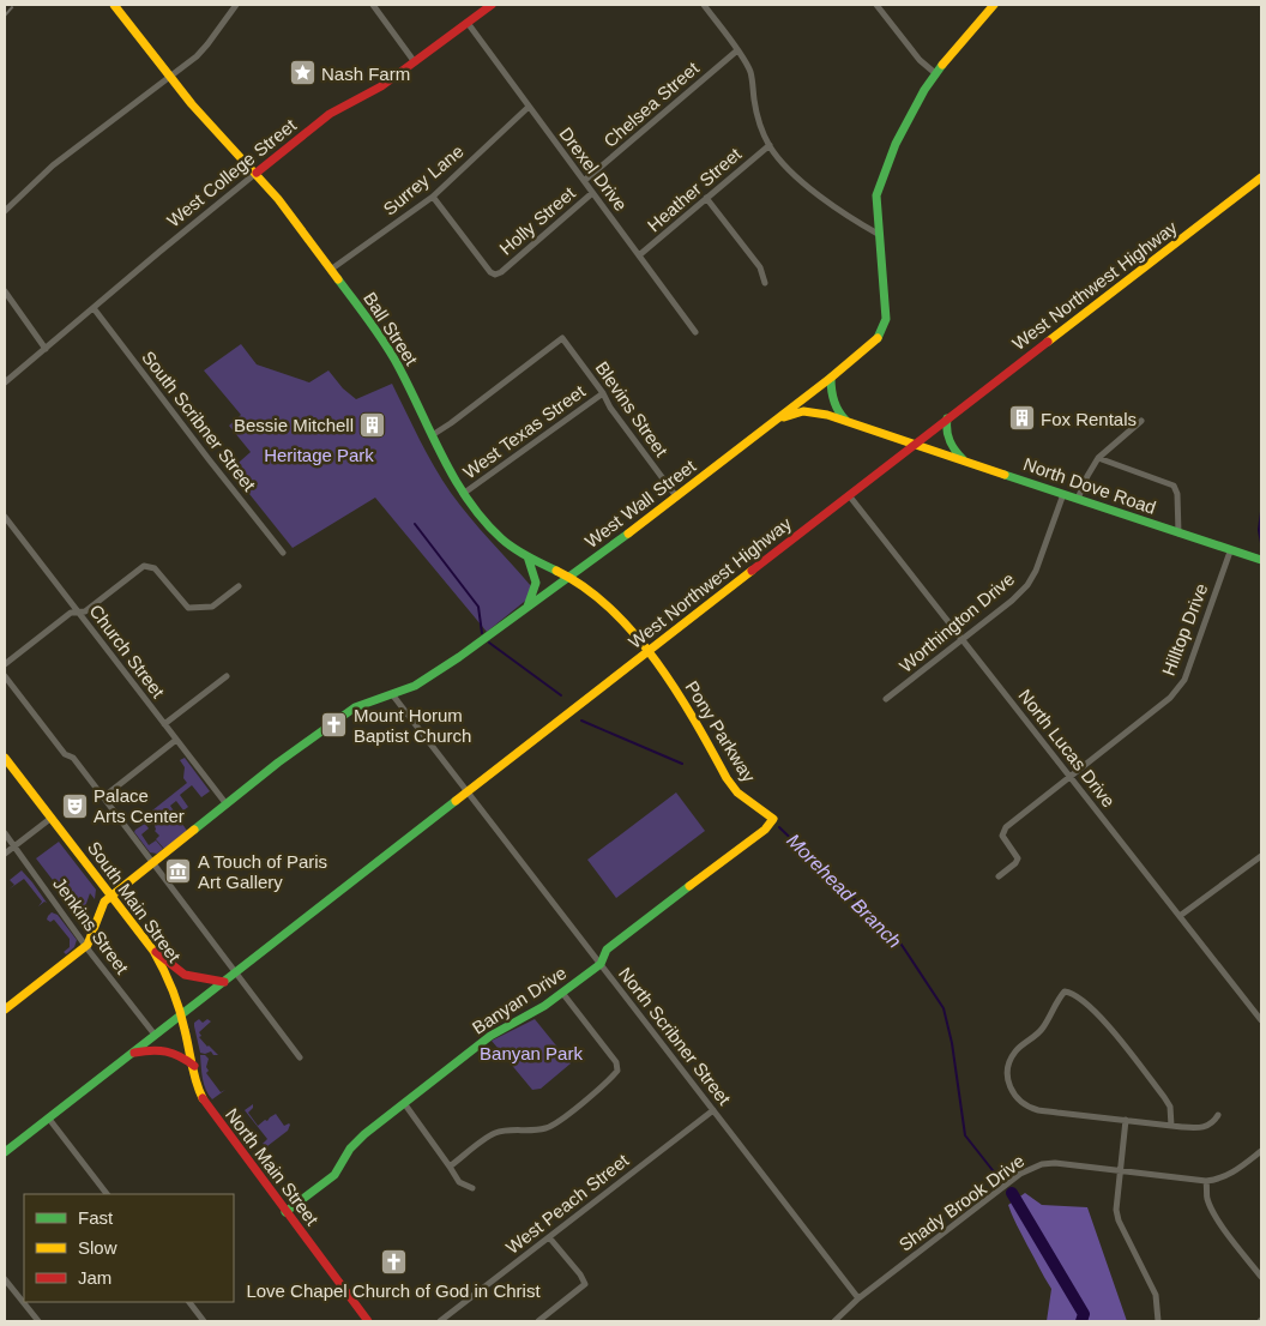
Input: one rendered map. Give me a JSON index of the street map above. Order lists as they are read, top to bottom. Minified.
{"streets":{"main road":["West College Street","West Northwest Highway","Ball Street","North Dove Road","West Wall Street","Pony Parkway","South Main Street","Banyan Drive","North Main Street"],"street":["Chelsea Street","Drexel Drive","Surrey Lane","Heather Street","Holly Street","Blevins Street","South Scribner Street","West Texas Street","Worthington Drive","Hilltop Drive","Church Street","North Lucas Drive","Jenkins Street","North Scribner Street","Shady Brook Drive","West Peach Street"]},"crossings":[["Chelsea Street","Drexel Drive"],["Drexel Drive","West College Street"],["Drexel Drive","Surrey Lane"],["Drexel Drive","Heather Street"],["Drexel Drive","Holly Street"],["West College Street","Ball Street"],["West College Street","South Scribner Street"],["Surrey Lane","Holly Street"],["Surrey Lane","Ball Street"],["West Northwest Highway","Ball Street"],["West Northwest Highway","North Dove Road"],["West Northwest Highway","Pony Parkway"],["West Northwest Highway","North Lucas Drive"],["West Northwest Highway","South Main Street"],["West Northwest Highway","Jenkins Street"],["West Northwest Highway","North Scribner Street"],["West Northwest Highway","North Main Street"],["Ball Street","Blevins Street"],["Ball Street","West Texas Street"],["Ball Street","West Wall Street"],["Ball Street","Pony Parkway"],["Blevins Street","West Texas Street"],["Blevins Street","West Wall Street"],["North Dove Road","West Wall Street"],["North Dove Road","Worthington Drive"],["North Dove Road","Hilltop Drive"],["West Wall Street","Church Street"],["West Wall Street","South Main Street"],["Worthington Drive","North Lucas Drive"],["Hilltop Drive","North Lucas Drive"],["Pony Parkway","Banyan Drive"],["South Main Street","North Main Street"],["Banyan Drive","North Scribner Street"],["Banyan Drive","North Main Street"],["North Scribner Street","Shady Brook Drive"],["North Scribner Street","West Peach Street"]],"water":["Morehead Branch"],"parks":["Heritage Park","Banyan Park"],"places":{"place":["Nash Farm"],"building":["Fox Rentals","Bessie Mitchell"],"church":["Mount Horum Baptist Church","Love Chapel Church of God in Christ"],"theatre":["Palace Arts Center"],"museum":["A Touch of Paris Art Gallery"]},"legend":["Fast","Slow","Jam"]}
